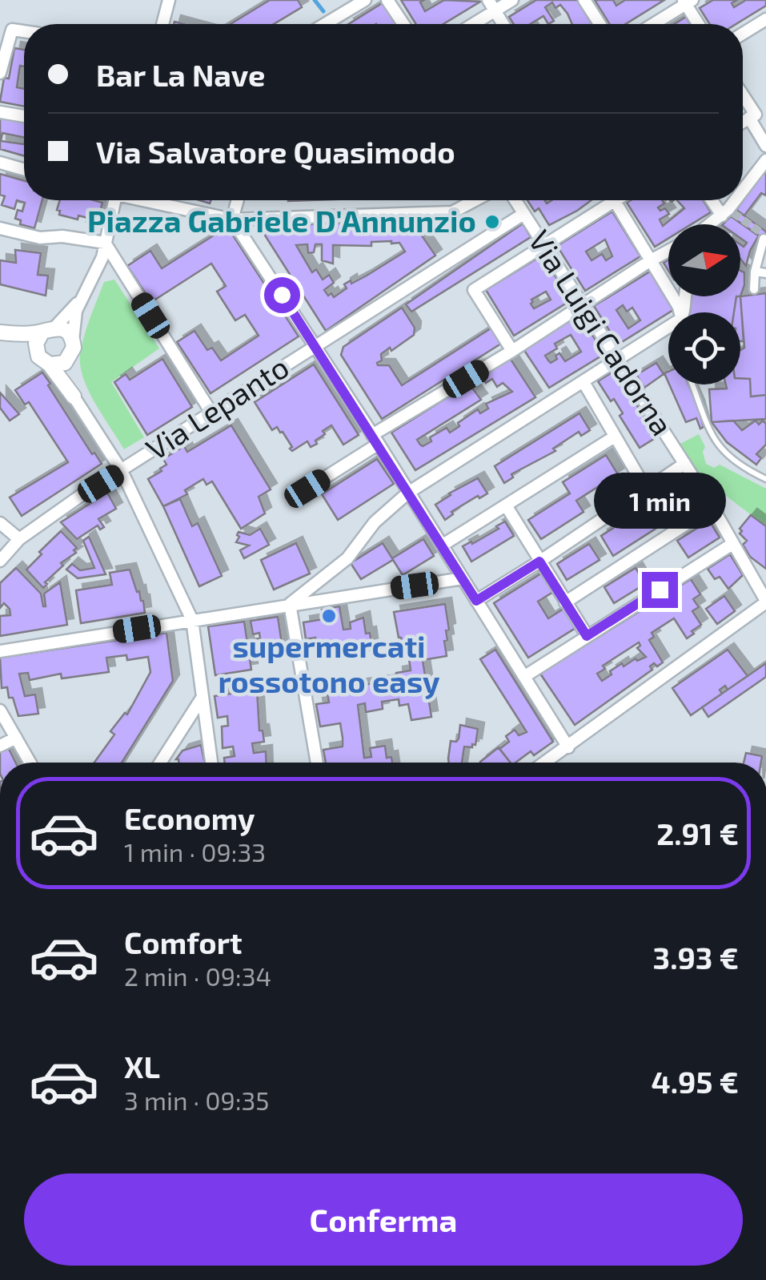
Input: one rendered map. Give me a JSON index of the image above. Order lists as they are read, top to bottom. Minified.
{"streets":{"street":["Via Luigi Cadorna","Via Lepanto"]},"crossings":[["Via Luigi Cadorna","Via Lepanto"]],"places":["Piazza Gabriele D'Annunzio","supermercati rossotono easy"],"north":"right","page":{"banner":["Bar La Nave","Via Salvatore Quasimodo"],"bubble":"1 min","list":[{"name":"Economy","note":"1 min · 09:33","value":"2.91 €"},{"name":"Comfort","note":"2 min · 09:34","value":"3.93 €"},{"name":"XL","note":"3 min · 09:35","value":"4.95 €"}],"buttons":"Conferma"}}
